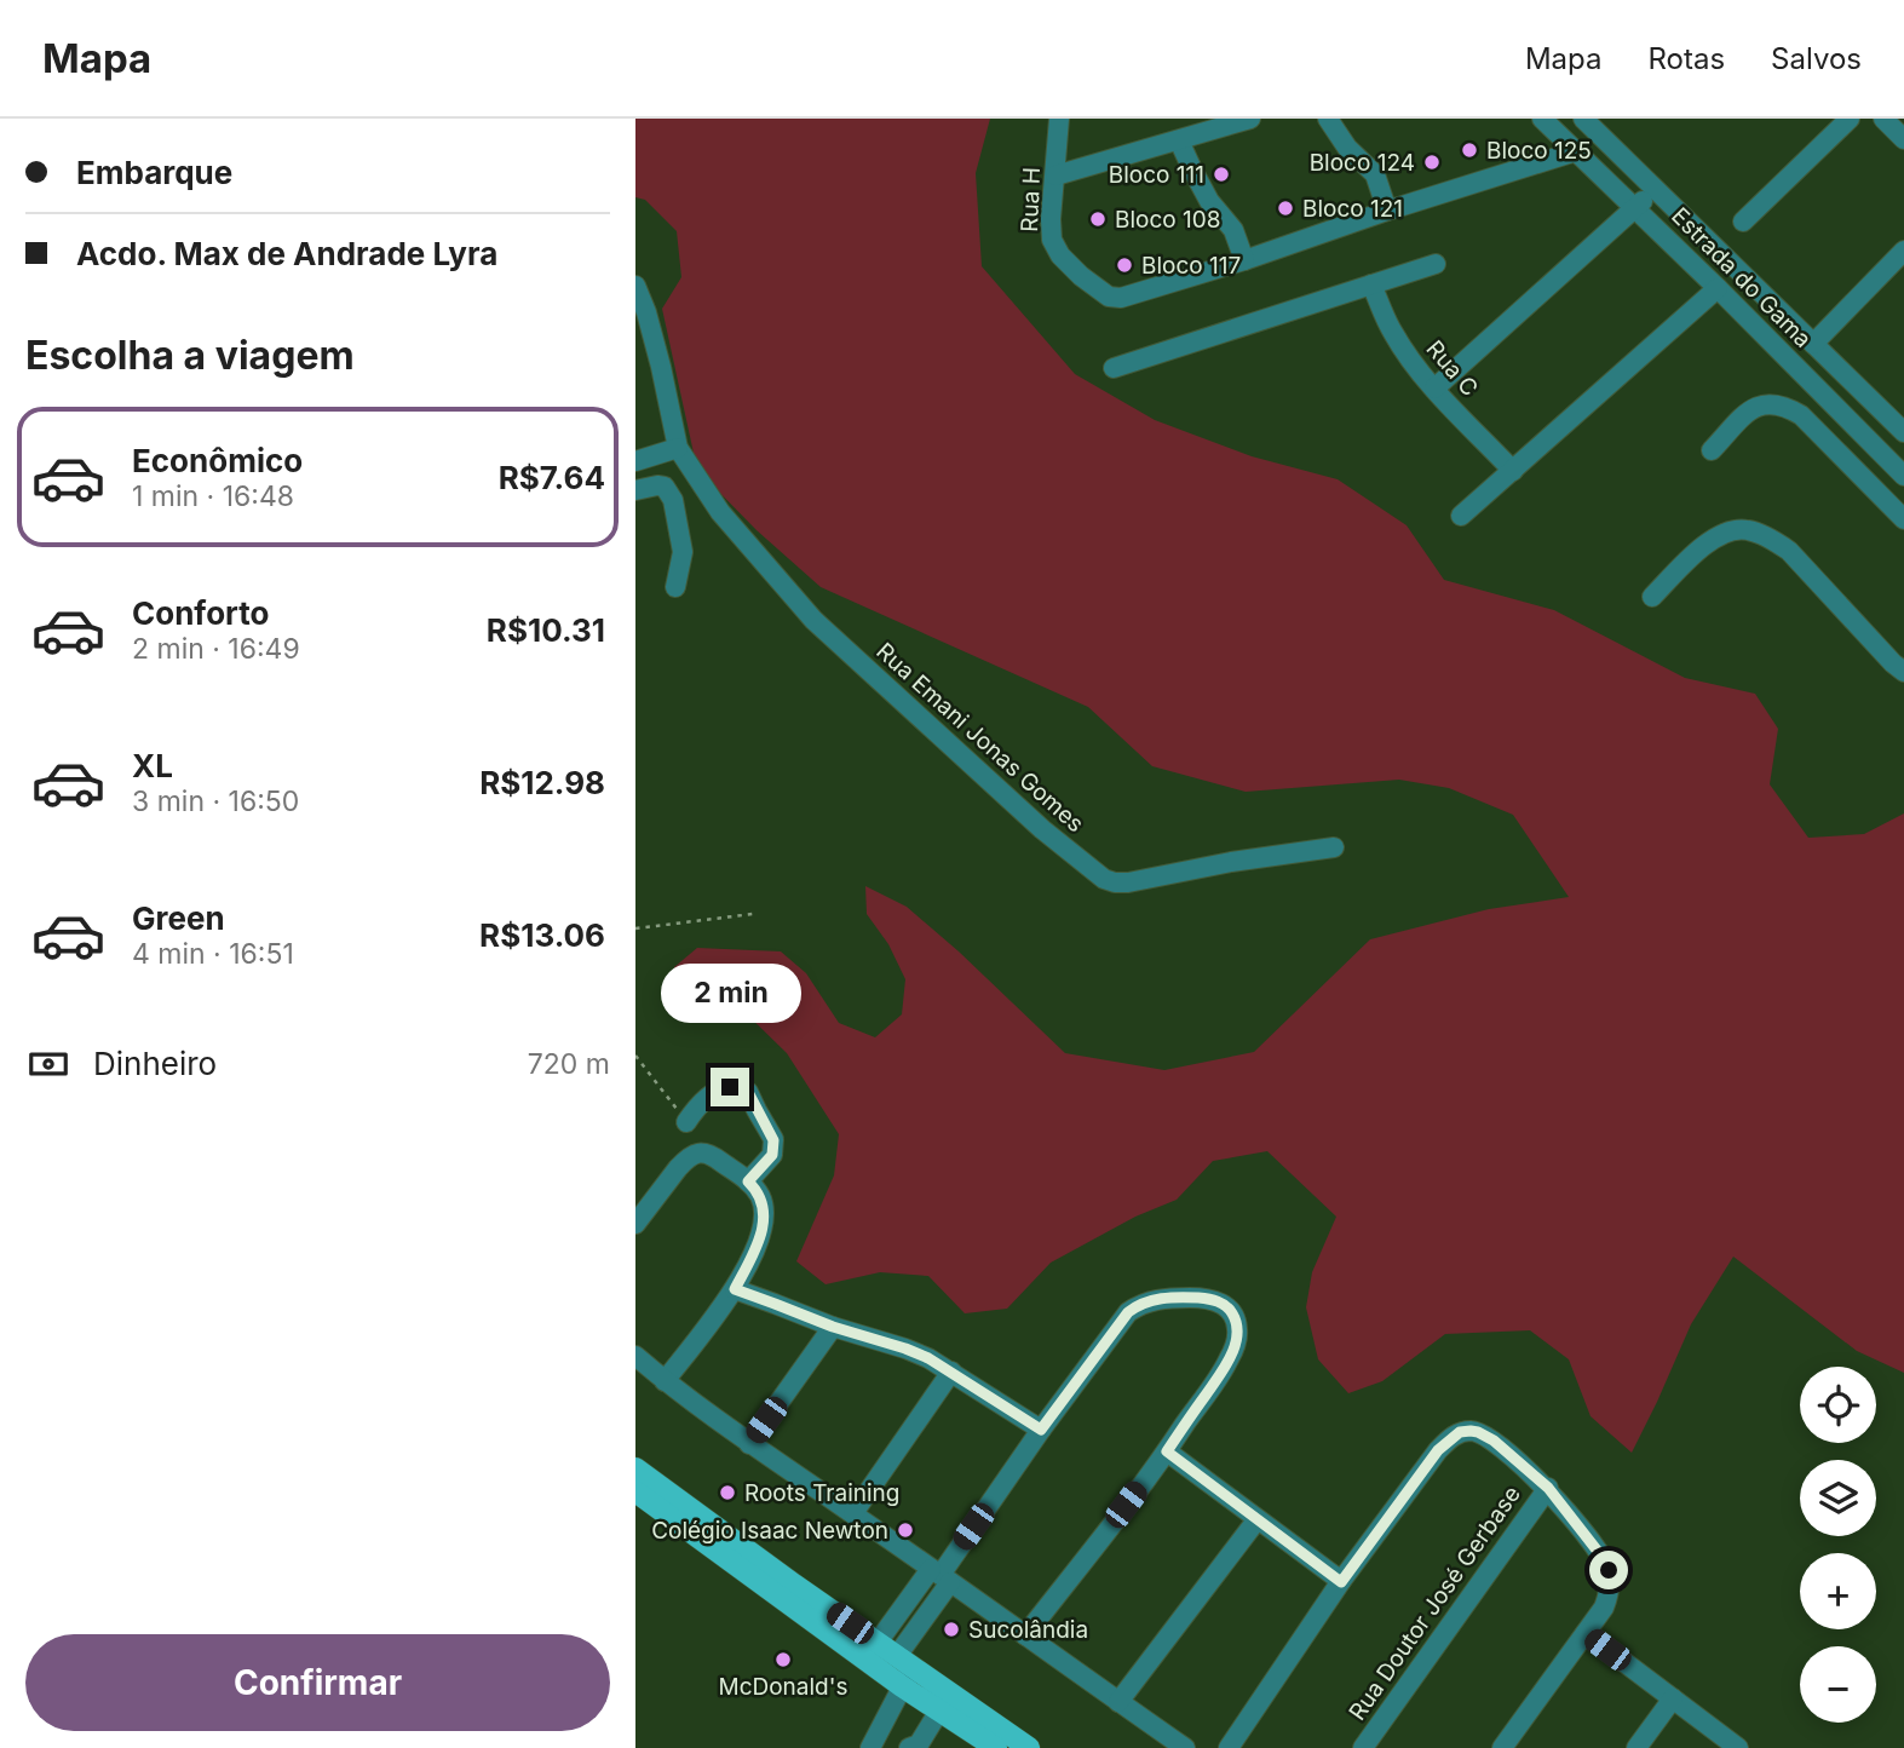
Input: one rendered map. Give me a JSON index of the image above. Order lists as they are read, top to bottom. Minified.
{"streets":{"street":["Rua H","Estrada do Gama","Rua C","Rua Emani Jonas Gomes","Rua Doutor José Gerbase"]},"places":["Bloco 125","Bloco 124","Bloco 111","Bloco 121","Bloco 108","Bloco 117","Roots Training","Colégio Isaac Newton","Sucolândia","McDonald's"],"page":{"header":"Mapa","nav":["Mapa","Rotas","Salvos"],"banner":["Embarque","Acdo. Max de Andrade Lyra"],"heading":"Escolha a viagem","list":[{"name":"Econômico","note":"1 min · 16:48","value":"R$7.64"},{"name":"Conforto","note":"2 min · 16:49","value":"R$10.31"},{"name":"XL","note":"3 min · 16:50","value":"R$12.98"},{"name":"Green","note":"4 min · 16:51","value":"R$13.06"}],"bubble":"2 min","pay":["Dinheiro","720 m"],"map_buttons":["+","−"],"buttons":"Confirmar"}}
